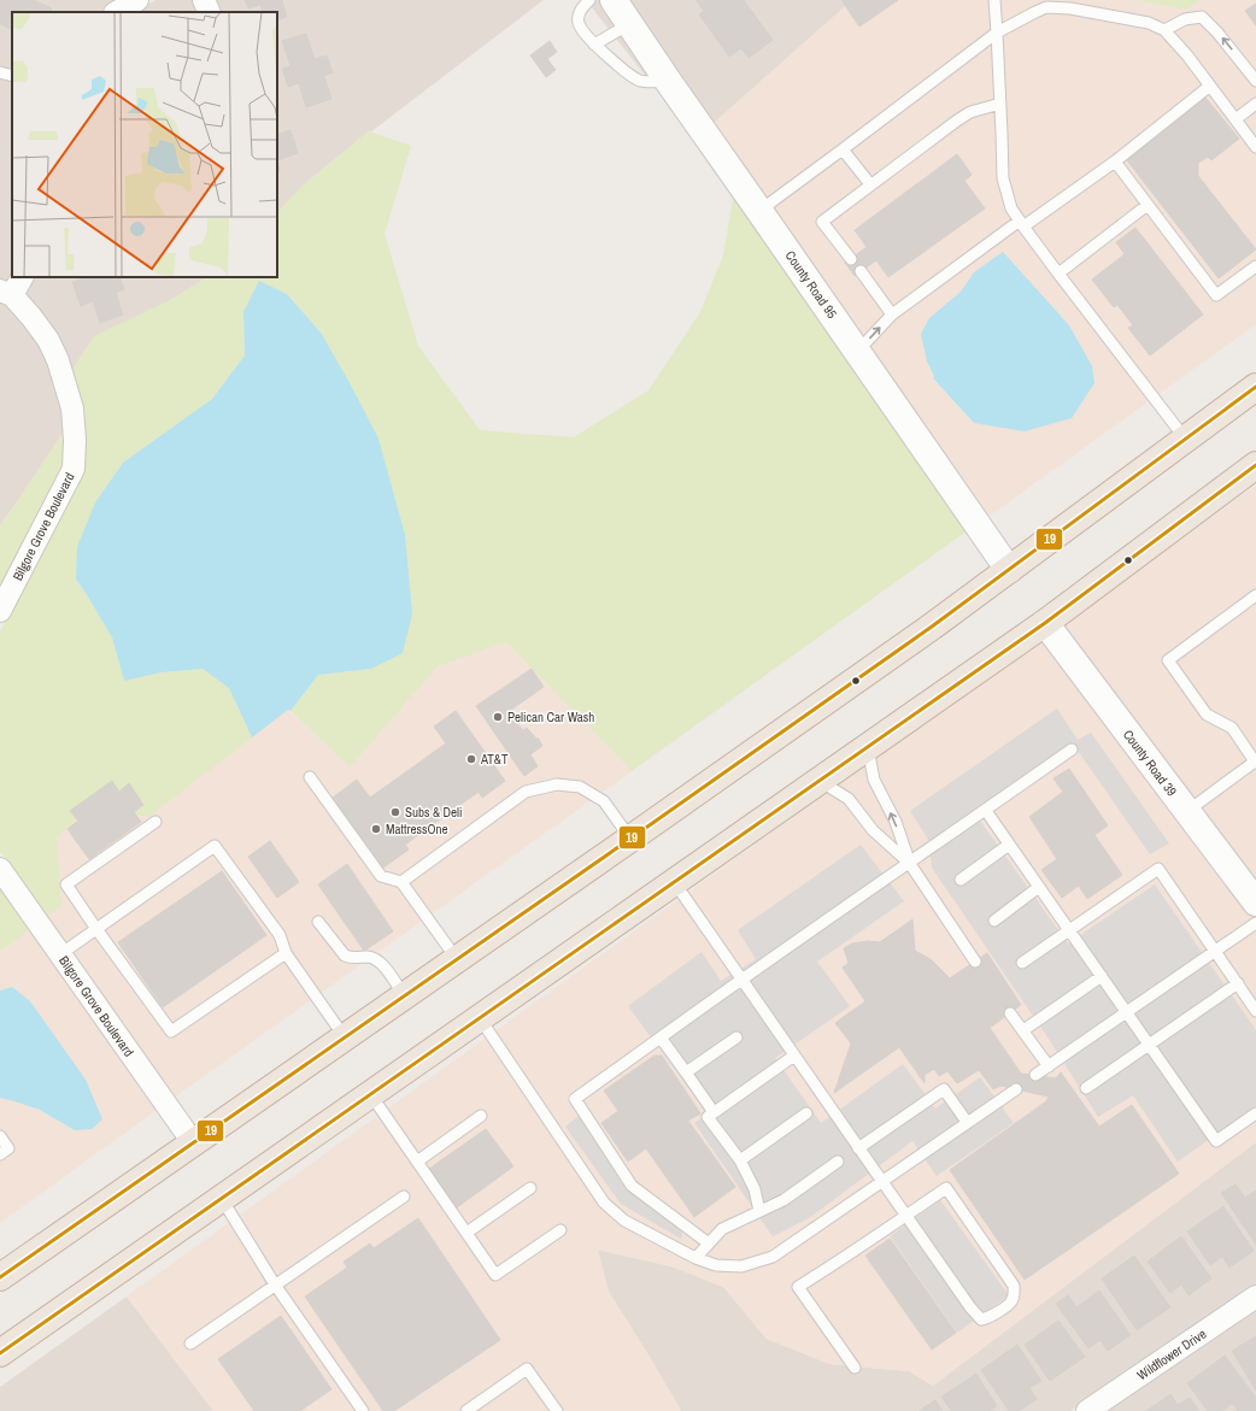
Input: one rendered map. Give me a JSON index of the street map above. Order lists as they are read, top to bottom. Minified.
{"streets":{"street":["County Road 95","Bilgore Grove Boulevard","County Road 39","Wildflower Drive"]},"places":["Pelican Car Wash","AT&T","Subs & Deli","MattressOne"],"lines":["transit line 19"]}
